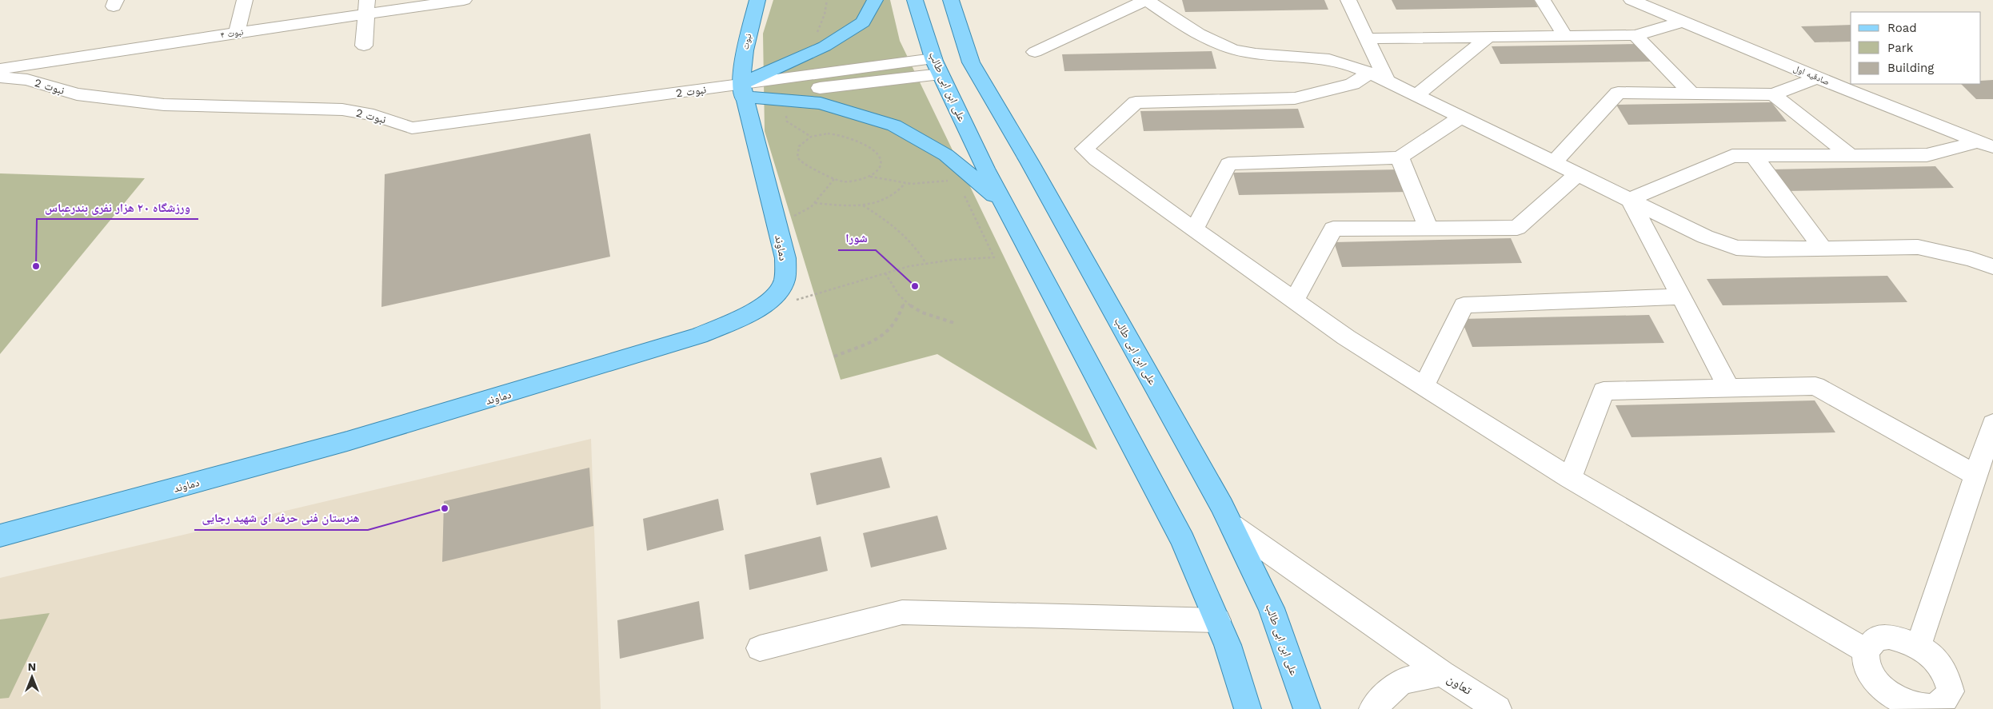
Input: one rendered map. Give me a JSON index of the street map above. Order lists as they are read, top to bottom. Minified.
{"streets":{"main road":["نبوت","علی ابن ابی طالب","دماوند"],"street":["نبوت ۴","صادقیه اول","نبوت 2","تعاون"]},"crossings":[["نبوت","نبوت 2"],["نبوت","دماوند"],["نبوت 2","علی ابن ابی طالب"],["نبوت 2","دماوند"],["علی ابن ابی طالب","تعاون"]],"places":["ورزشگاه ۲۰ هزار نفری بندرعباس","شورا","هنرستان فنی حرفه ای شهید رجایی"],"legend":["Road","Park","Building"],"north":"top"}
